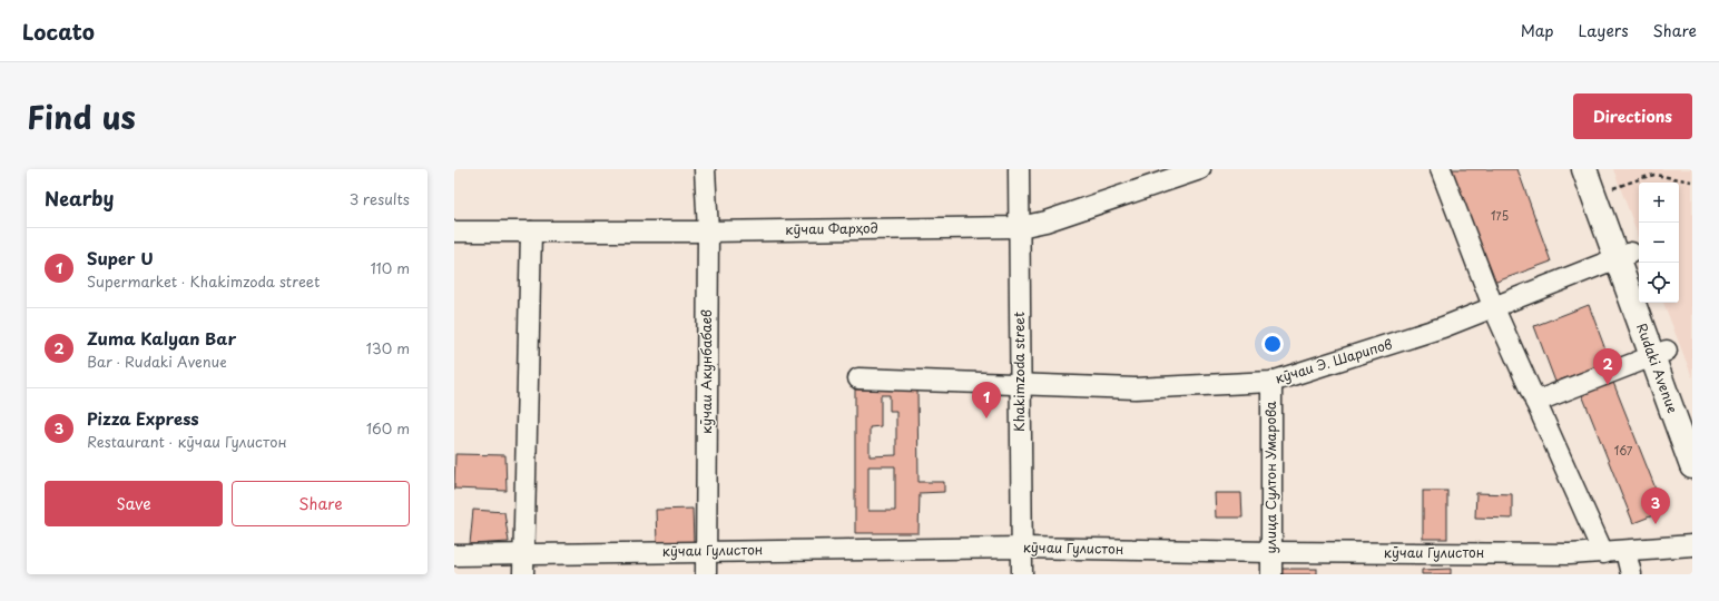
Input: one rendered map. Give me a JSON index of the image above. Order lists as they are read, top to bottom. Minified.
{"streets":{"highway":["Rudaki Avenue"],"street":["кӯчаи Фарҳод","кӯчаи Э. Шарипов","кӯчаи Акунбабаев","Khakimzoda street","улица Султон Умарова","кӯчаи Гулистон"]},"crossings":[["кӯчаи Фарҳод","кӯчаи Акунбабаев"],["кӯчаи Фарҳод","Khakimzoda street"],["кӯчаи Э. Шарипов","Rudaki Avenue"],["кӯчаи Э. Шарипов","Khakimzoda street"],["кӯчаи Э. Шарипов","улица Султон Умарова"],["кӯчаи Акунбабаев","кӯчаи Гулистон"],["Khakimzoda street","кӯчаи Гулистон"],["улица Султон Умарова","кӯчаи Гулистон"]],"house_numbers":["175","167"],"page":{"header":"Locato","nav":["Map","Layers","Share"],"title":"Find us","buttons":["Directions",["Save","Share"]],"heading":["Nearby","3 results"],"map_buttons":["+","−"],"list":[{"mark":"1","name":"Super U","note":"Supermarket · Khakimzoda street","value":"110 m"},{"mark":"2","name":"Zuma Kalyan Bar","note":"Bar · Rudaki Avenue","value":"130 m"},{"mark":"3","name":"Pizza Express","note":"Restaurant · кӯчаи Гулистон","value":"160 m"}],"pins":["2","1","3"]}}
